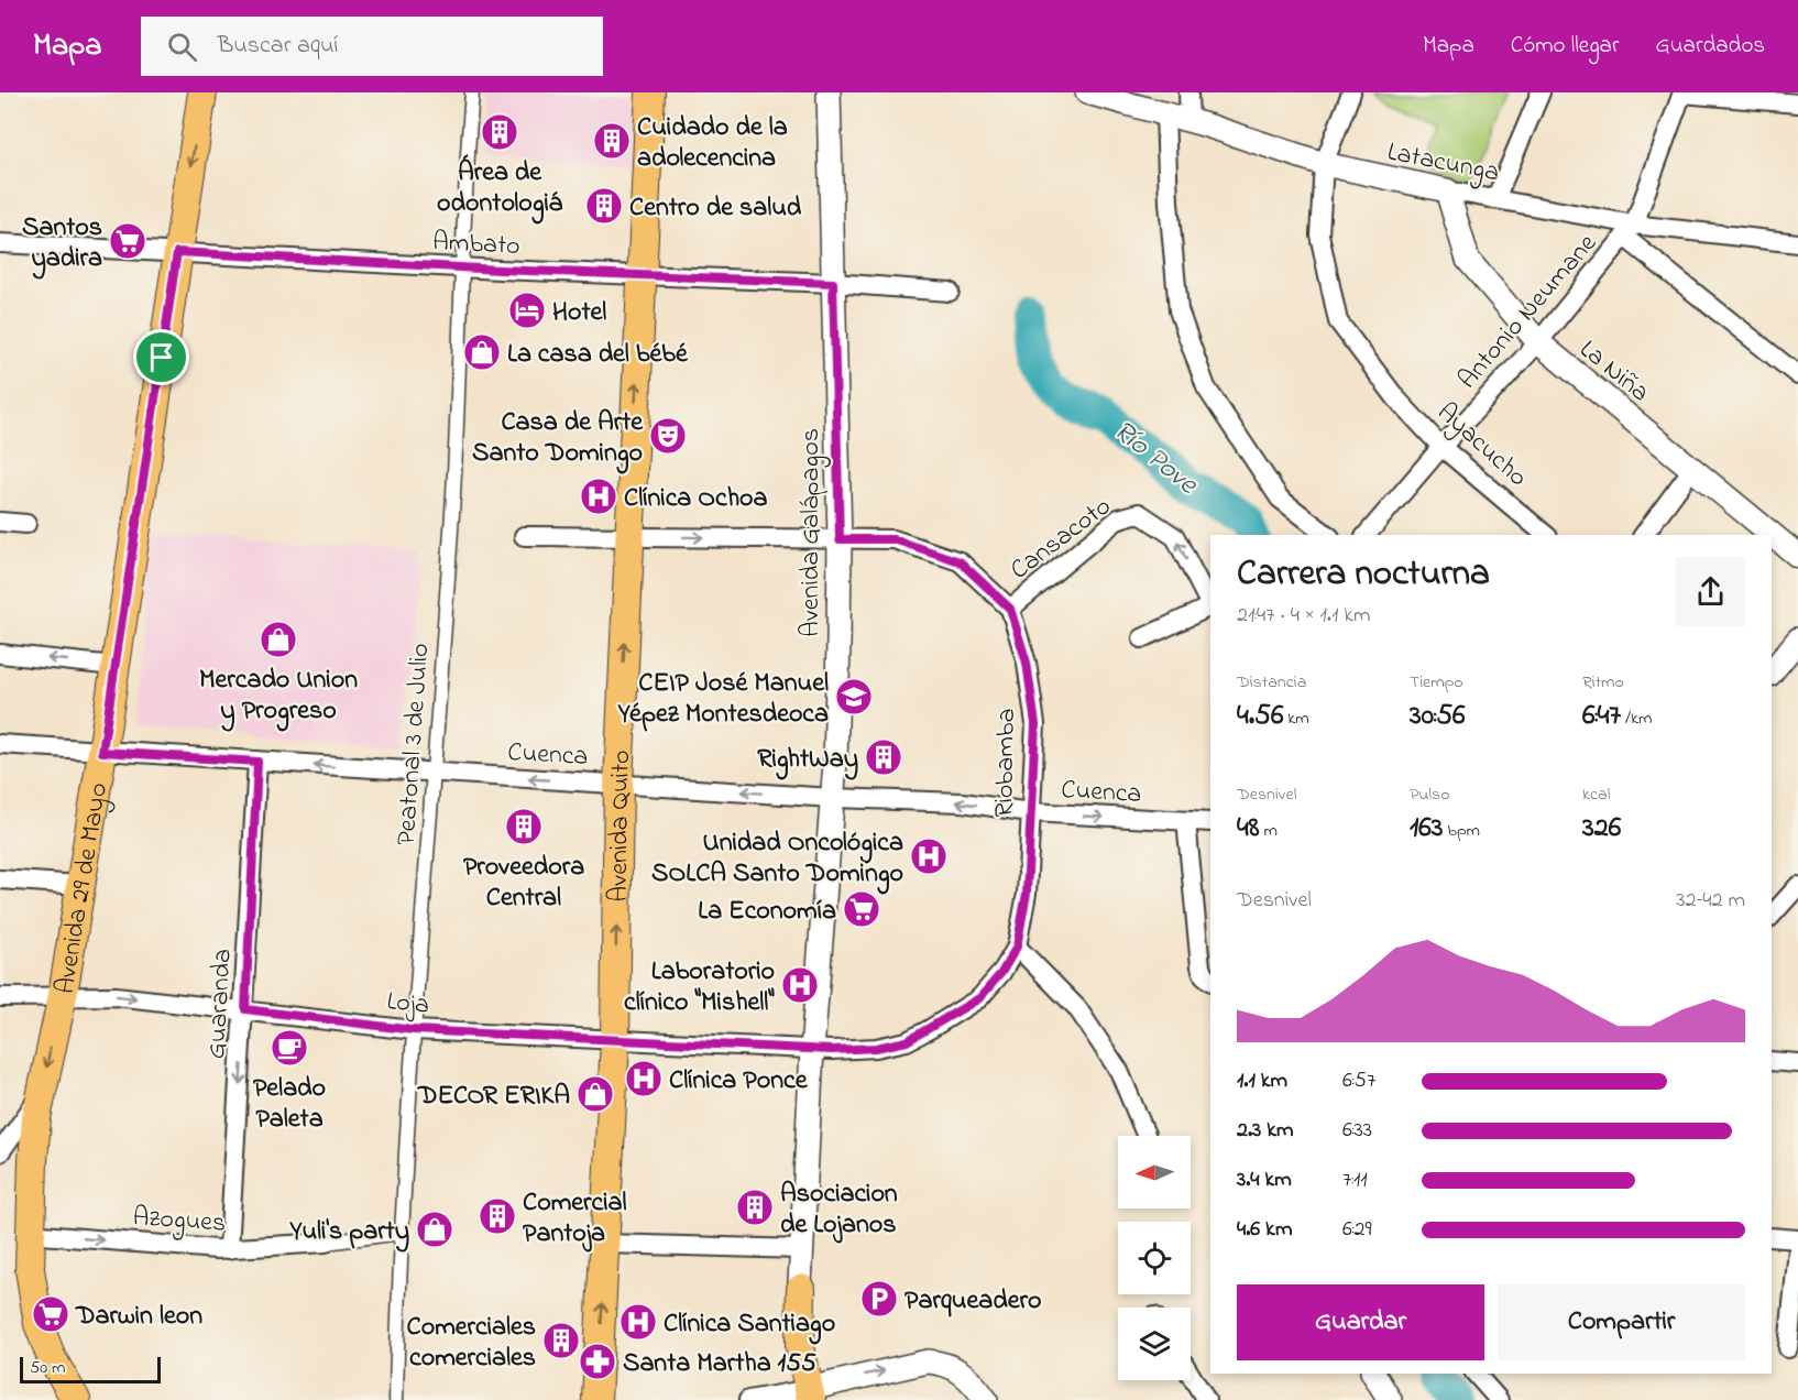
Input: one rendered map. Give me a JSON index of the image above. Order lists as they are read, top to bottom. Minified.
{"streets":{"main road":["Avenida Quito","Avenida 29 de Mayo"],"street":["Latacunga","Ambato","Antonio Neumane","La Niña","Ayacucho","Avenida Galápagos","Cansacoto","Peatonal 3 de Julio","Cuenca","Riobamba","Loja","Guaranda","Azogues"]},"crossings":[["Latacunga","Antonio Neumane"],["Latacunga","La Niña"],["Latacunga","Ayacucho"],["Ambato","Avenida Galápagos"],["Ambato","Peatonal 3 de Julio"],["Ambato","Avenida Quito"],["Ambato","Avenida 29 de Mayo"],["Antonio Neumane","La Niña"],["Antonio Neumane","Ayacucho"],["Avenida Galápagos","Cuenca"],["Avenida Galápagos","Riobamba"],["Avenida Galápagos","Loja"],["Cansacoto","Riobamba"],["Peatonal 3 de Julio","Cuenca"],["Peatonal 3 de Julio","Loja"],["Cuenca","Riobamba"],["Cuenca","Avenida Quito"],["Cuenca","Avenida 29 de Mayo"],["Cuenca","Guaranda"],["Riobamba","Avenida Quito"],["Riobamba","Loja"],["Avenida Quito","Loja"],["Avenida 29 de Mayo","Loja"],["Avenida 29 de Mayo","Azogues"],["Loja","Guaranda"],["Guaranda","Azogues"]],"one_way":["Avenida Quito","Guaranda","Azogues"],"water":["Río Pove"],"places":{"building":["Área de odontologiá","Cuidado de la adolecencina","Centro de salud","RightWay","Proveedora Central","Asociacion de Lojanos","Comercial Pantoja","Comerciales comerciales"],"supermarket":["Santos yadira","La Economía","Darwin leon"],"hotel":["Hotel"],"shop":["La casa del bébé","Mercado Union y Progreso","DECOR ERIKA","Yuli's party"],"theatre":["Casa de Arte Santo Domingo"],"hospital":["Clínica Ochoa","Unidad Oncológica SOLCA Santo Domingo","Laboratorio clínico \"Mishell\"","Clínica Ponce","Clínica Santiago"],"school or university":["CEIP José Manuel Yépez Montesdeoca"],"cafe":["Pelado Paleta"],"parking":["Parqueadero"],"pharmacy":["Santa Martha 155"]},"scale_bar":"50 m","north":"left","page":{"header":"Mapa","search":"Buscar aquí","nav":["Mapa","Cómo llegar","Guardados"],"heading":["Carrera nocturna","21:47 · 4 × 1.1 km"],"stats":[["Distancia","4.56 km"],["Tiempo","30:56"],["Ritmo","6:47 /km"],["Desnivel","48 m"],["Pulso","163 bpm"],["kcal","326"]],"chart":["Desnivel","32–42 m"],"list":[{"name":"1.1 km","note":"6:57"},{"name":"2.3 km","note":"6:33"},{"name":"3.4 km","note":"7:11"},{"name":"4.6 km","note":"6:29"}],"buttons":["Guardar","Compartir"],"scale":"50 m"}}
